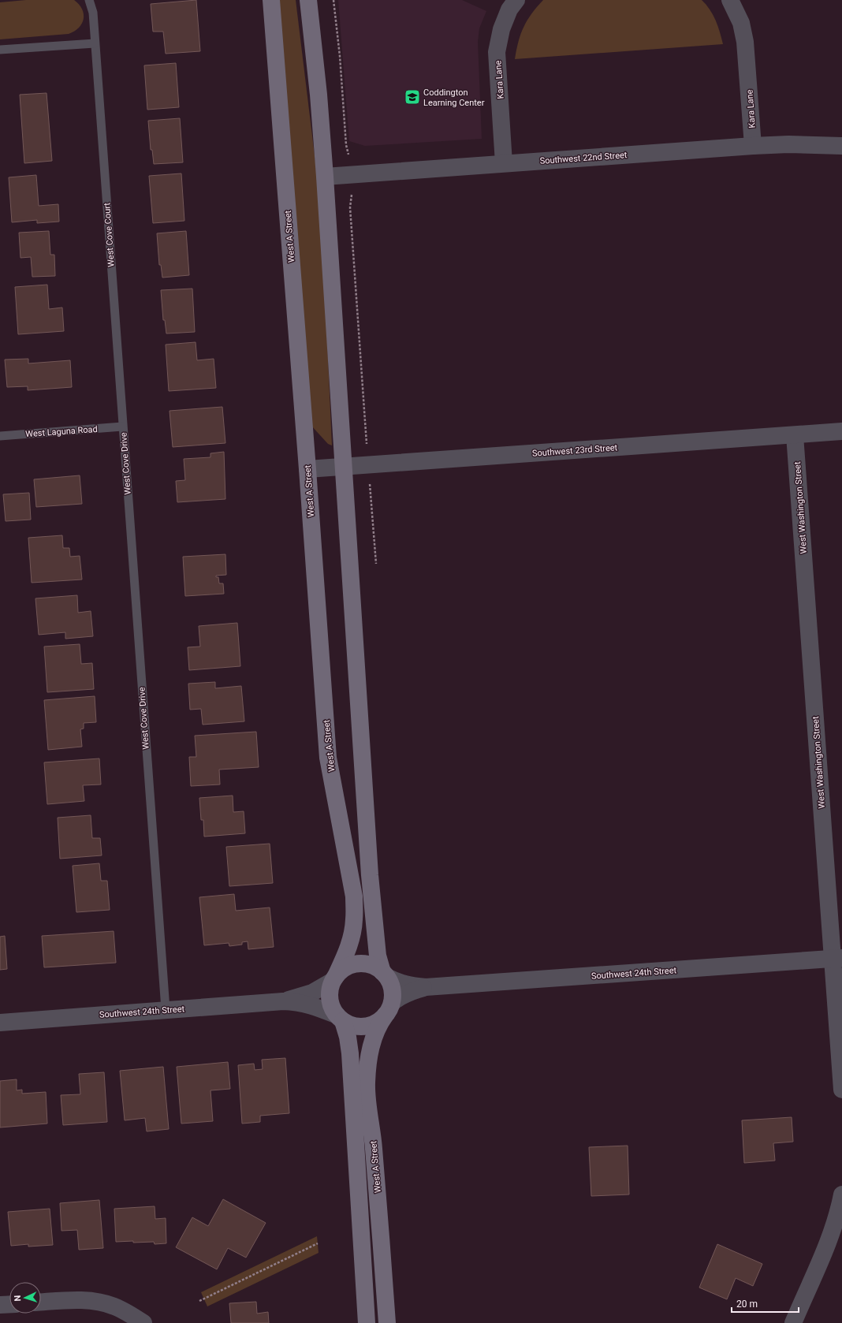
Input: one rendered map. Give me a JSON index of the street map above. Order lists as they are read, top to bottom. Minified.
{"streets":{"main road":["West A Street"],"street":["Kara Lane","Southwest 22nd Street","Southwest 23rd Street","West Washington Street","Southwest 24th Street"],"lane":["West Cove Court","West Laguna Road","West Cove Drive"]},"crossings":[["Kara Lane","Southwest 22nd Street"],["West Cove Court","West Laguna Road"],["West Cove Court","West Cove Drive"],["West A Street","Southwest 23rd Street"],["West A Street","Southwest 24th Street"],["West Laguna Road","West Cove Drive"],["Southwest 23rd Street","West Washington Street"],["West Cove Drive","Southwest 24th Street"],["West Washington Street","Southwest 24th Street"]],"places":{"school or university":["Coddington Learning Center"]},"scale_bar":"20 m","north":"left"}
